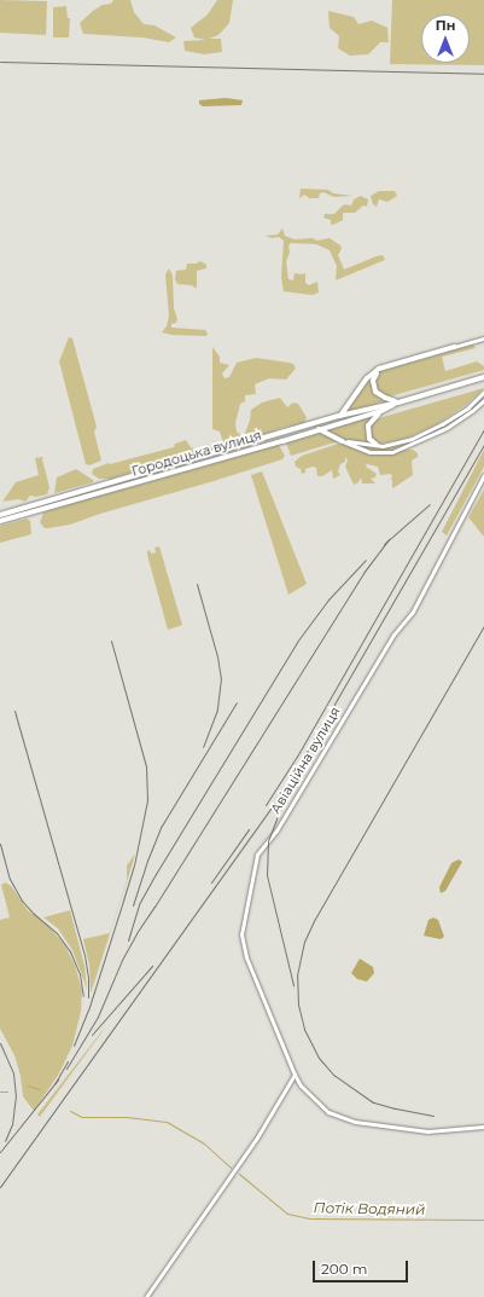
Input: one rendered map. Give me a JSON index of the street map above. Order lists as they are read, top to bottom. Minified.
{"streets":{"main road":["Городоцька вулиця"],"street":["Авіаційна вулиця"]},"water":["Потік Водяний"],"scale_bar":"200 m","north":"top"}
